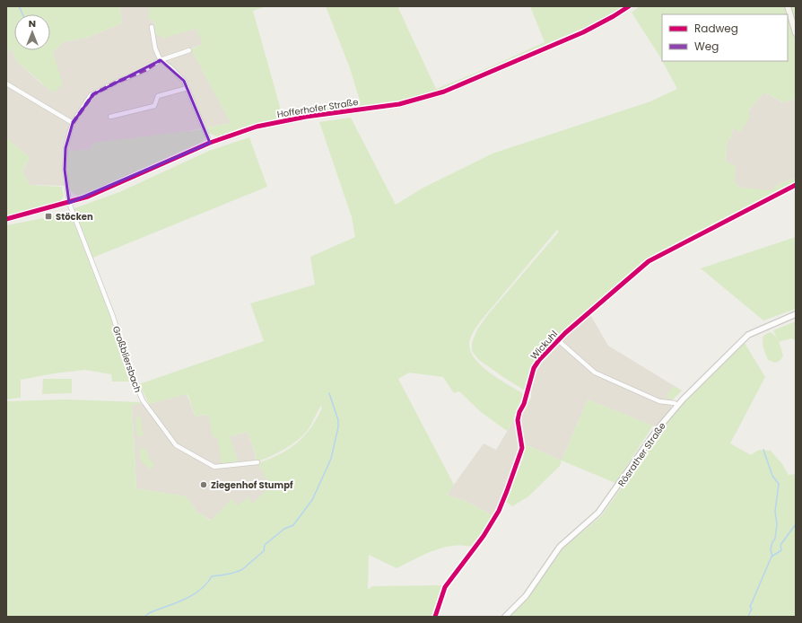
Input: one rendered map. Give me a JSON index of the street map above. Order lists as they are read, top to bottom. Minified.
{"streets":{"street":["Hofferhofer Straße","Wickuhl","Großbliersbach","Rösrather Straße"]},"crossings":[["Hofferhofer Straße","Großbliersbach"],["Wickuhl","Rösrather Straße"]],"places":{"transit":["Stöcken"],"other":["Ziegenhof Stumpf"]},"legend":["Radweg","Weg"],"north":"top"}
